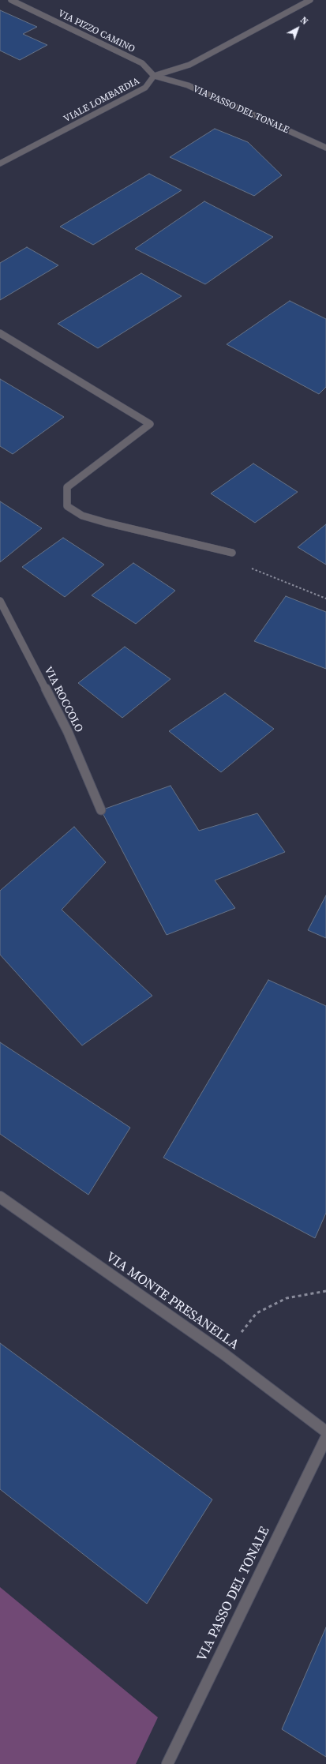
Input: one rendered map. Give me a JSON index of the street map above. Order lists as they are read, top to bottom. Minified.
{"streets":{"street":["VIA PIZZO CAMINO","VIALE LOMBARDIA","VIA PASSO DEL TONALE","VIA ROCCOLO","VIA MONTE PRESANELLA"]},"crossings":[["VIA PIZZO CAMINO","VIALE LOMBARDIA"],["VIA PIZZO CAMINO","VIA PASSO DEL TONALE"],["VIALE LOMBARDIA","VIA PASSO DEL TONALE"]],"north":"top right"}
